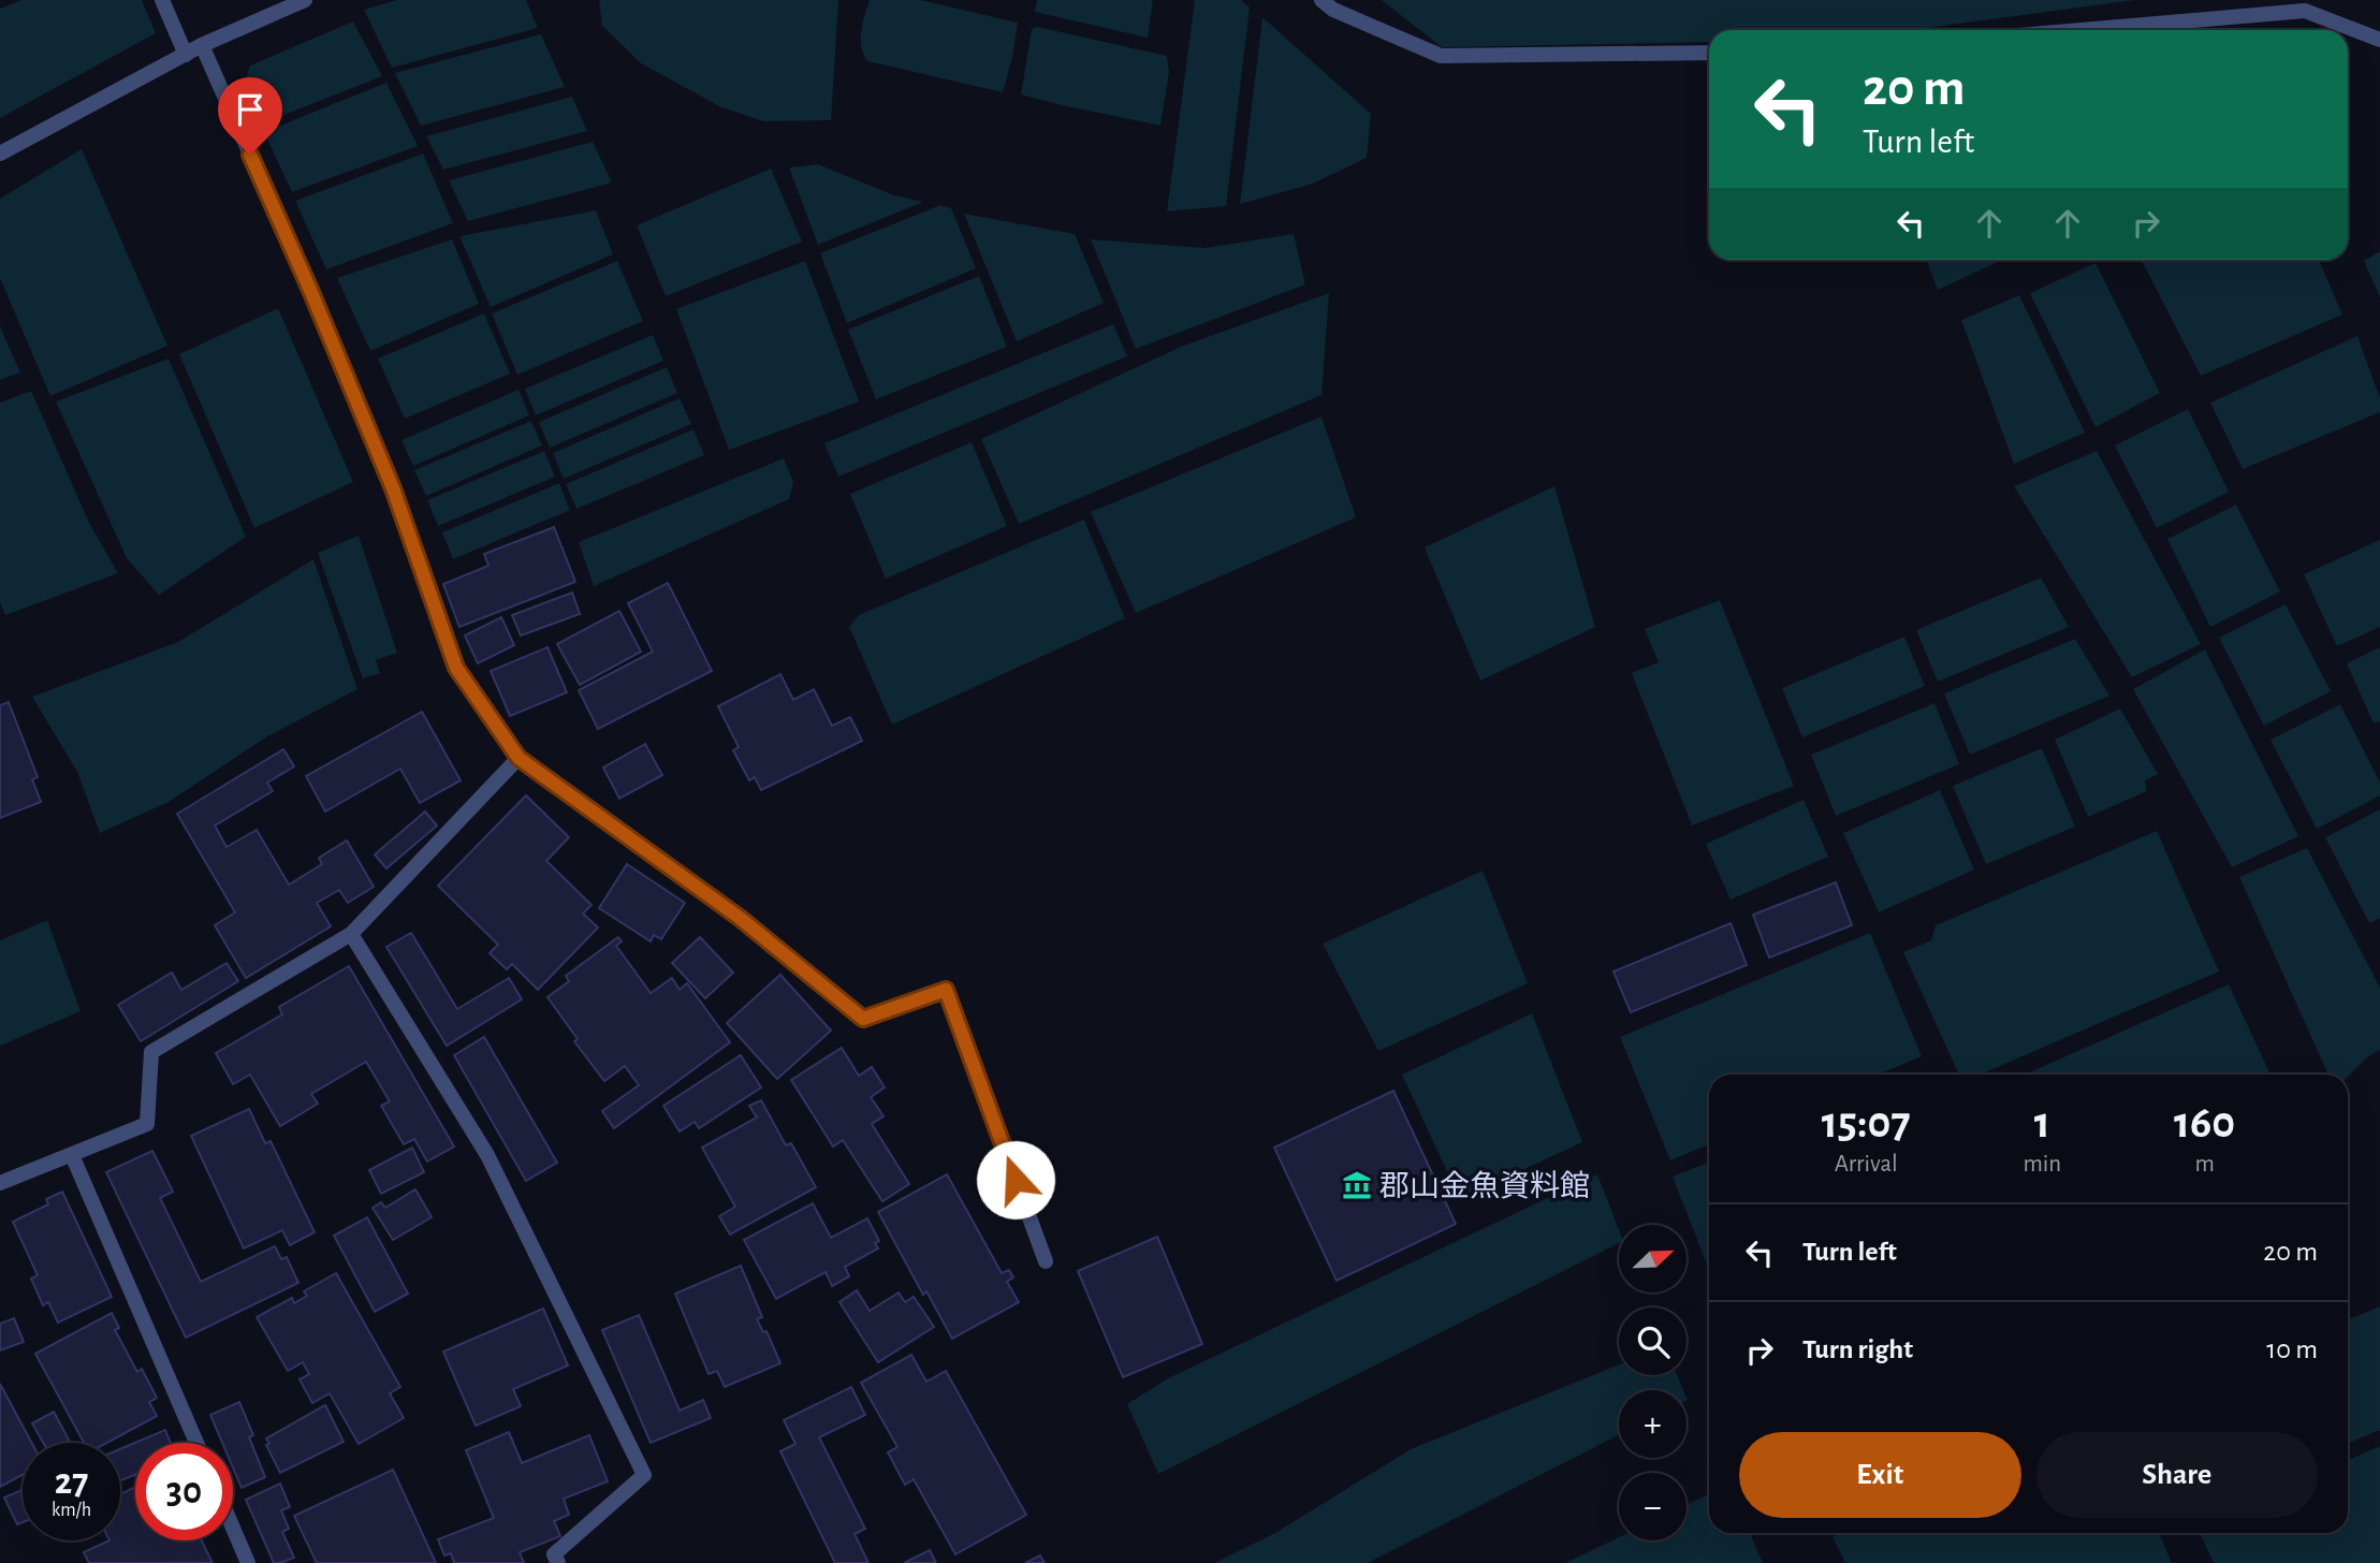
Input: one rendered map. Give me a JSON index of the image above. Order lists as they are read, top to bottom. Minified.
{"places":{"museum":["郡山金魚資料館"]},"north":"top right","page":{"turn":["20 m","Turn left"],"eta":["15:07","Arrival","1","min","160","m"],"list":[{"name":"Turn left","value":"20 m"},{"name":"Turn right","value":"10 m"}],"map_buttons":["+","−"],"buttons":["Exit","Share"],"speed":"27 km/h","limit":"30"}}
